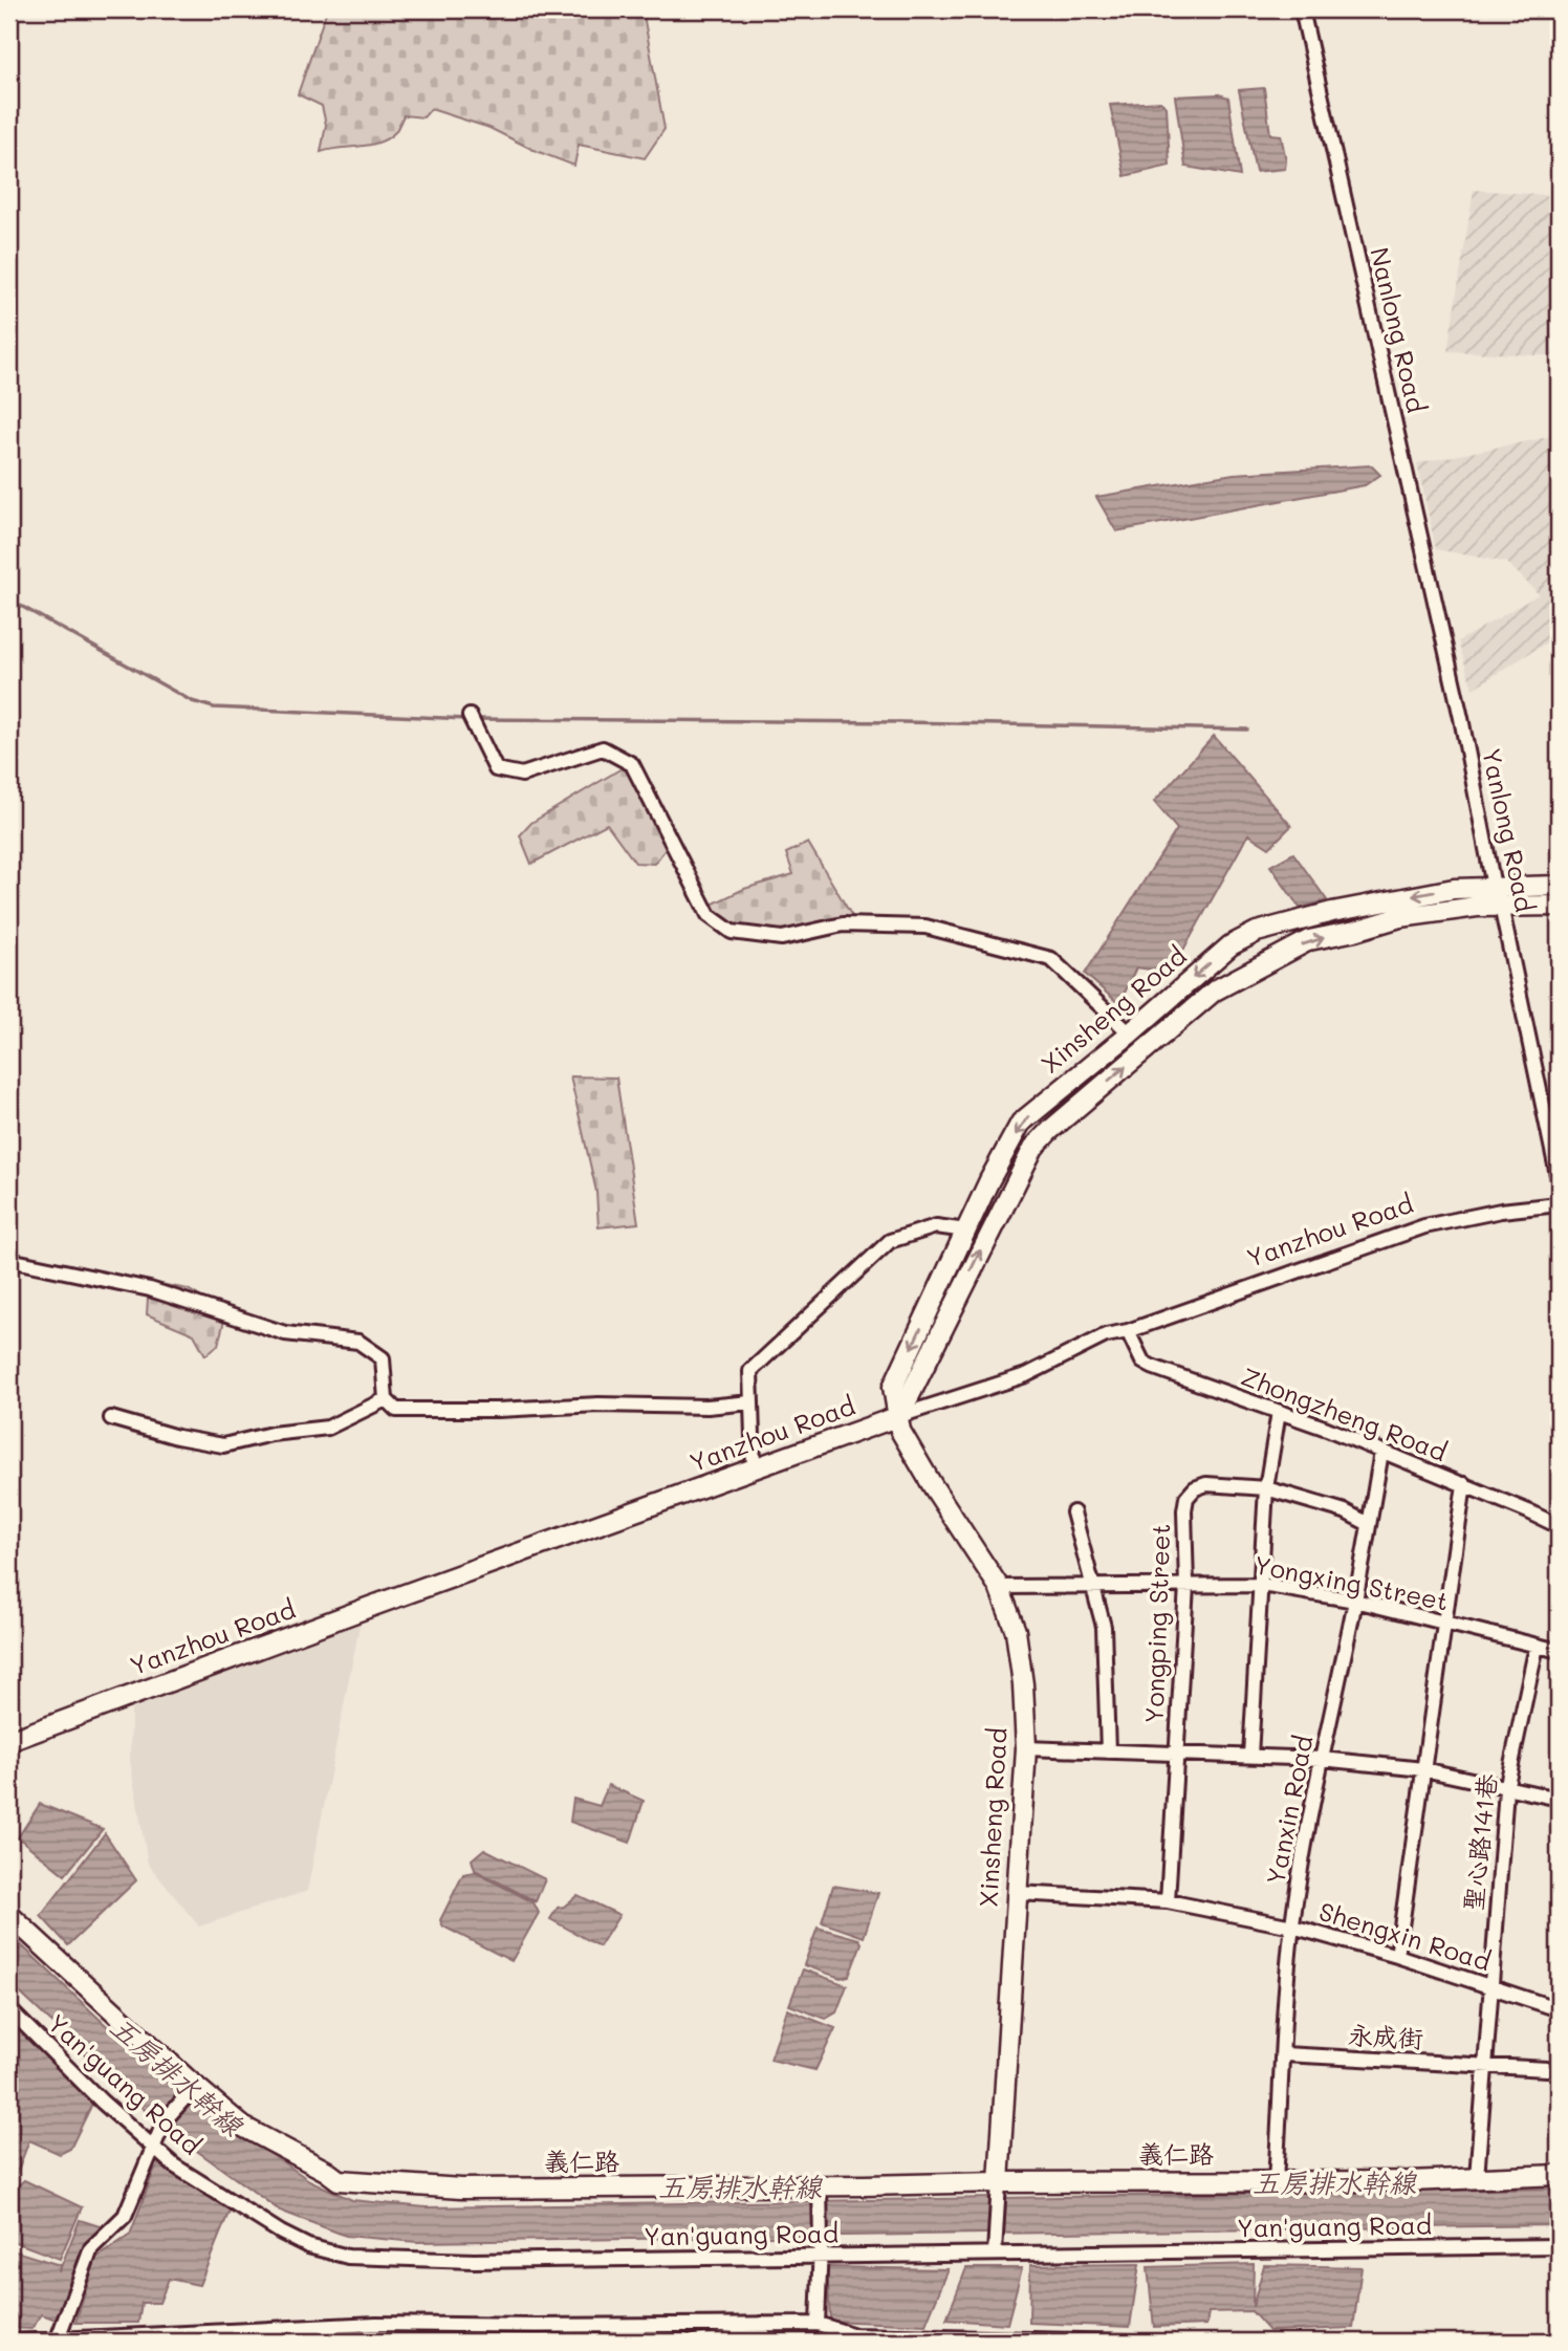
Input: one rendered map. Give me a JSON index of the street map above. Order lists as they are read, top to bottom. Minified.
{"streets":{"street":["Nanlong Road","Yanlong Road","Xinsheng Road","Yanzhou Road","Zhongzheng Road","Yongxing Street","Yongping Street","Yanxin Road","聖心路141巷","Shengxin Road","永成街","Yan'guang Road","義仁路"]},"crossings":[["Nanlong Road","Yanlong Road"],["Yanlong Road","Xinsheng Road"],["Xinsheng Road","Yanzhou Road"],["Xinsheng Road","Yongxing Street"],["Xinsheng Road","Shengxin Road"],["Xinsheng Road","Yan'guang Road"],["Xinsheng Road","義仁路"],["Yanzhou Road","Zhongzheng Road"],["Zhongzheng Road","Yanxin Road"],["Yongxing Street","Yongping Street"],["Yongxing Street","Yanxin Road"],["Yongxing Street","聖心路141巷"],["Yongping Street","Yanxin Road"],["Yongping Street","Shengxin Road"],["Yanxin Road","Shengxin Road"],["Yanxin Road","永成街"],["Yanxin Road","義仁路"],["聖心路141巷","Shengxin Road"],["聖心路141巷","永成街"],["聖心路141巷","義仁路"]],"water":["五房排水幹線"]}
